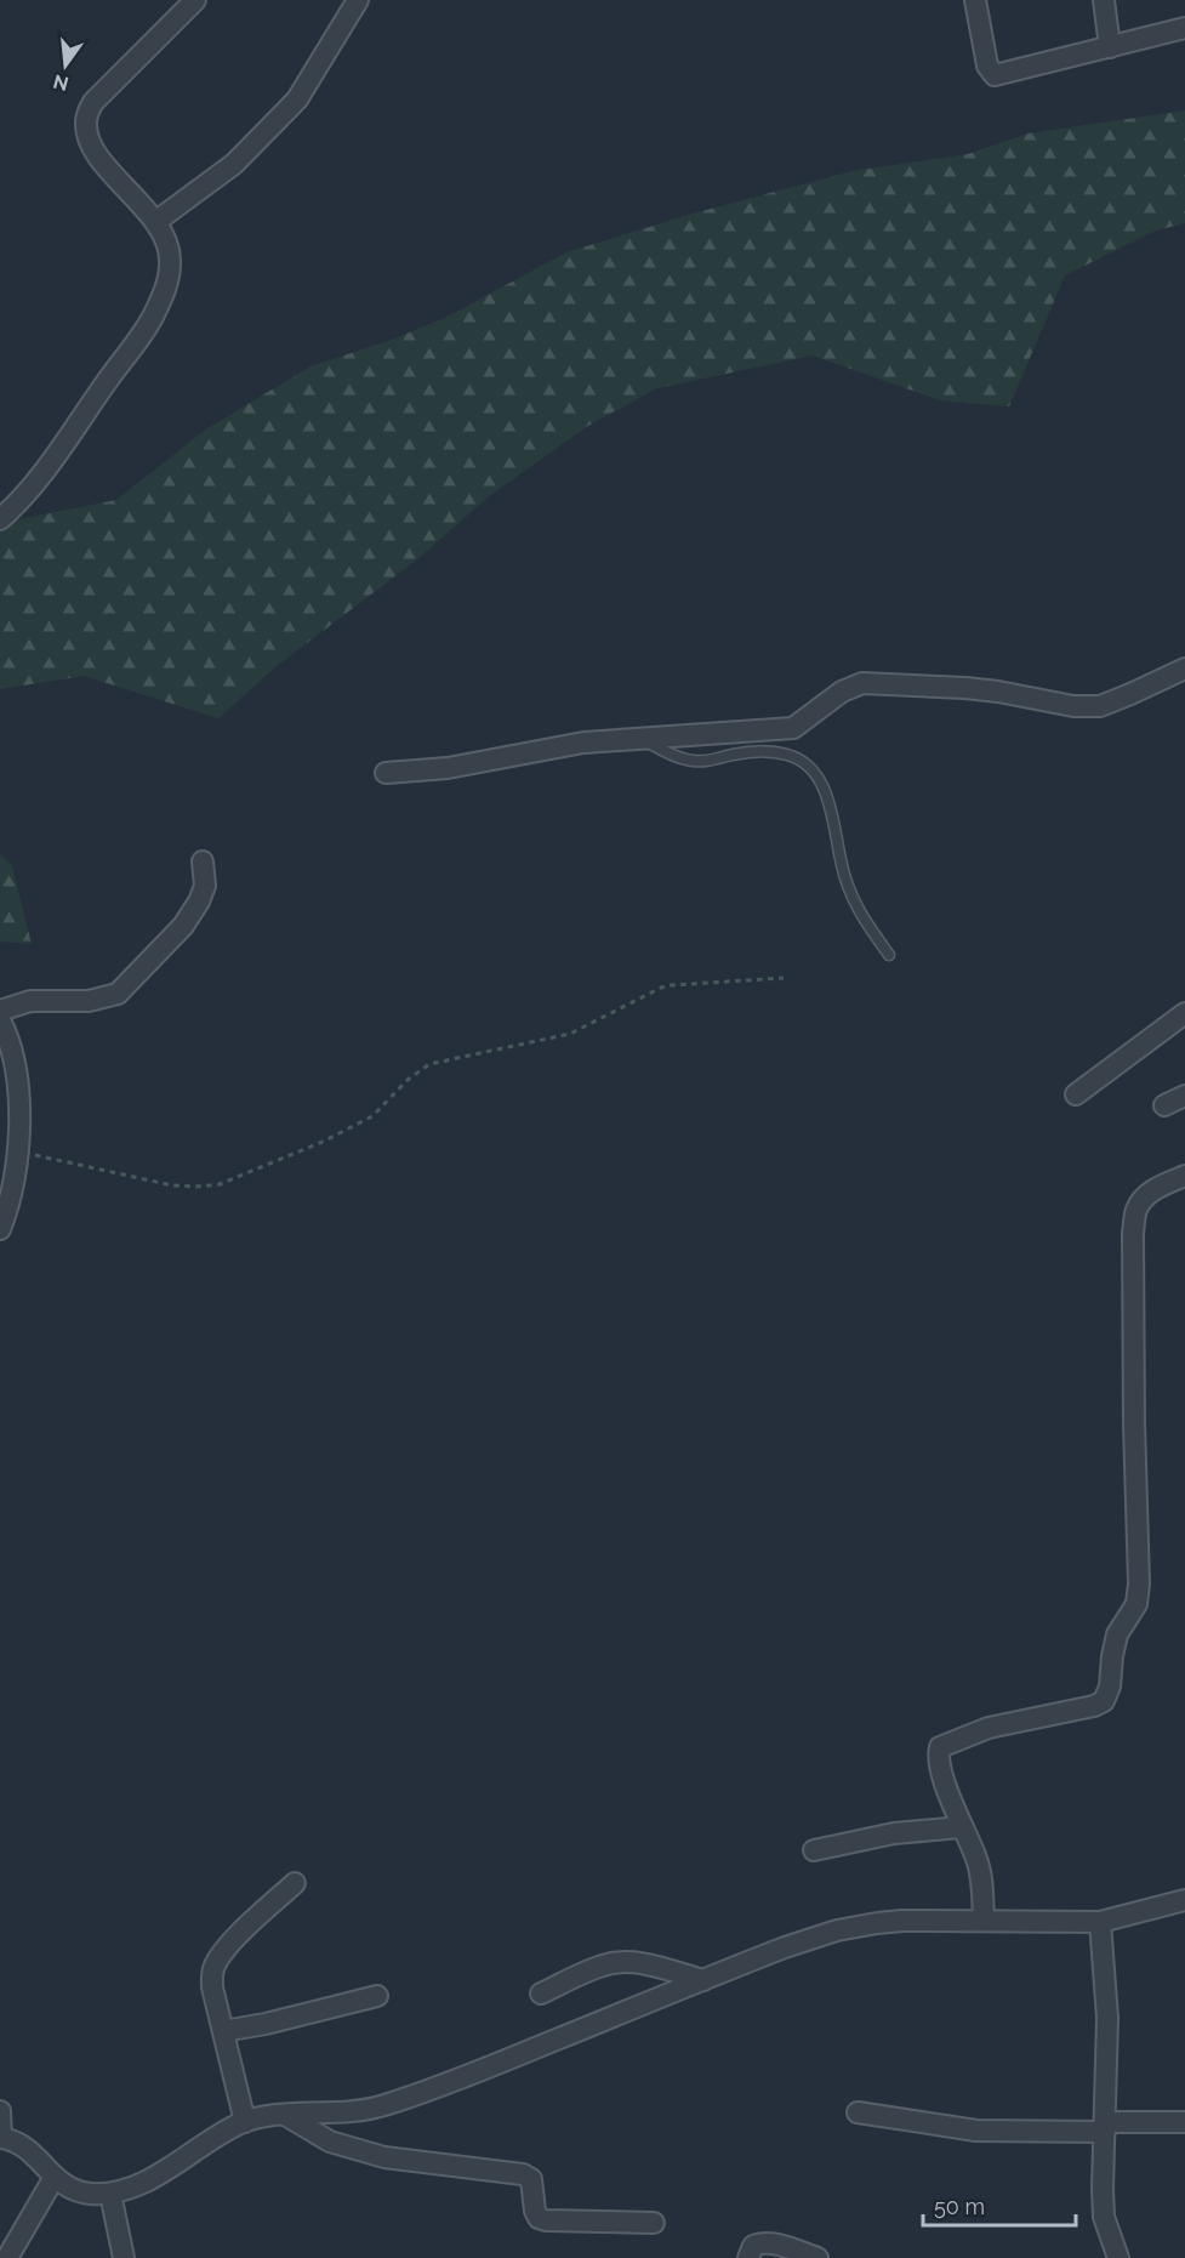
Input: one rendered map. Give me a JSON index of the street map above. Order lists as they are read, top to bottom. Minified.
{"scale_bar":"50 m","north":"bottom"}
